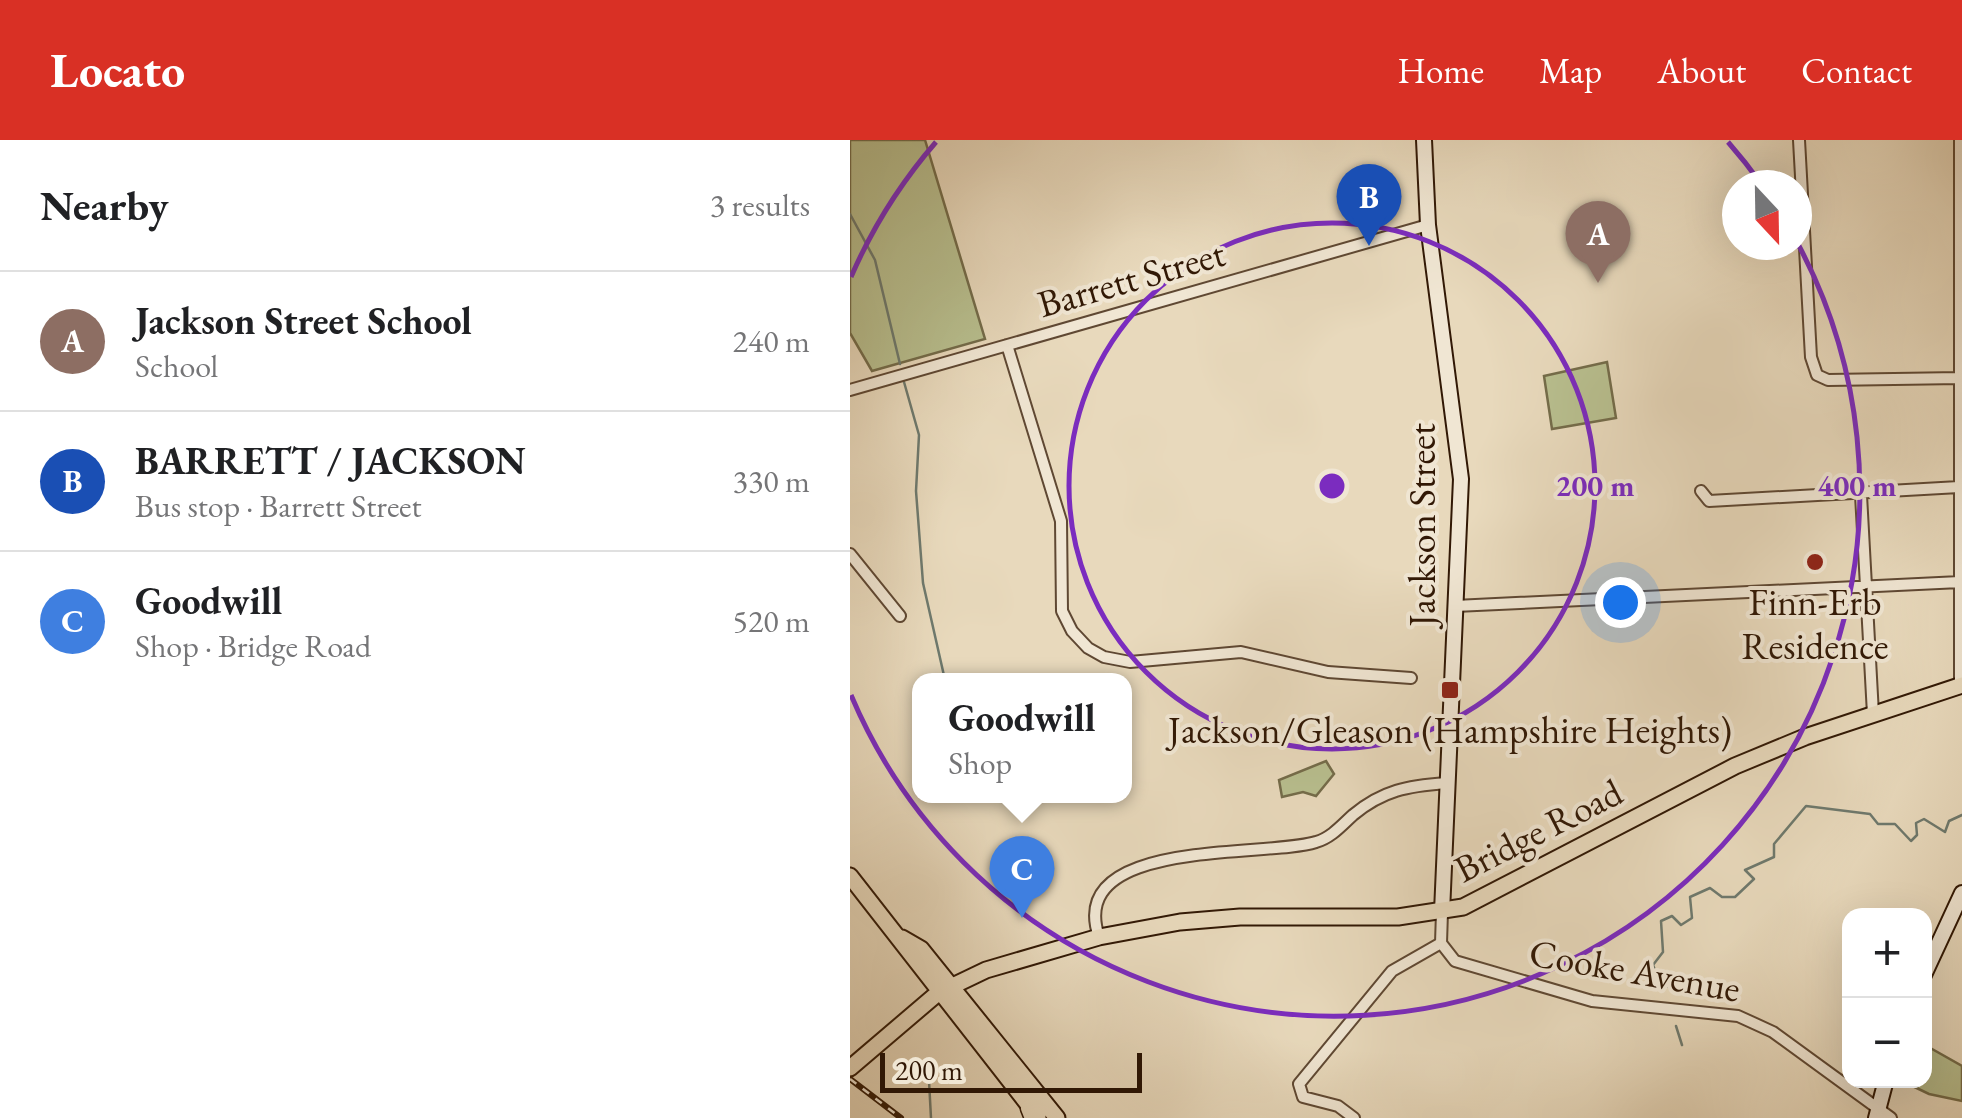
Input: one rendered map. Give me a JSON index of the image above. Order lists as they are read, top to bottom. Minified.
{"streets":{"main road":["Bridge Road"],"street":["Barrett Street","Jackson Street","Cooke Avenue"]},"crossings":[["Barrett Street","Jackson Street"],["Jackson Street","Bridge Road"]],"places":{"other":["Finn-Erb Residence"],"transit":["Jackson/Gleason (Hampshire Heights)"]},"scale_bar":"200 m","north":"bottom","page":{"header":"Locato","nav":["Home","Map","About","Contact"],"heading":["Nearby","3 results"],"pins":["B","A","C"],"list":[{"mark":"A","name":"Jackson Street School","note":"School","value":"240 m"},{"mark":"B","name":"BARRETT / JACKSON","note":"Bus stop · Barrett Street","value":"330 m"},{"mark":"C","name":"Goodwill","note":"Shop · Bridge Road","value":"520 m"}],"popup":["Goodwill","Shop"],"map_buttons":["+","−"],"scale":"200 m"},"rings":["200 m","400 m"]}
